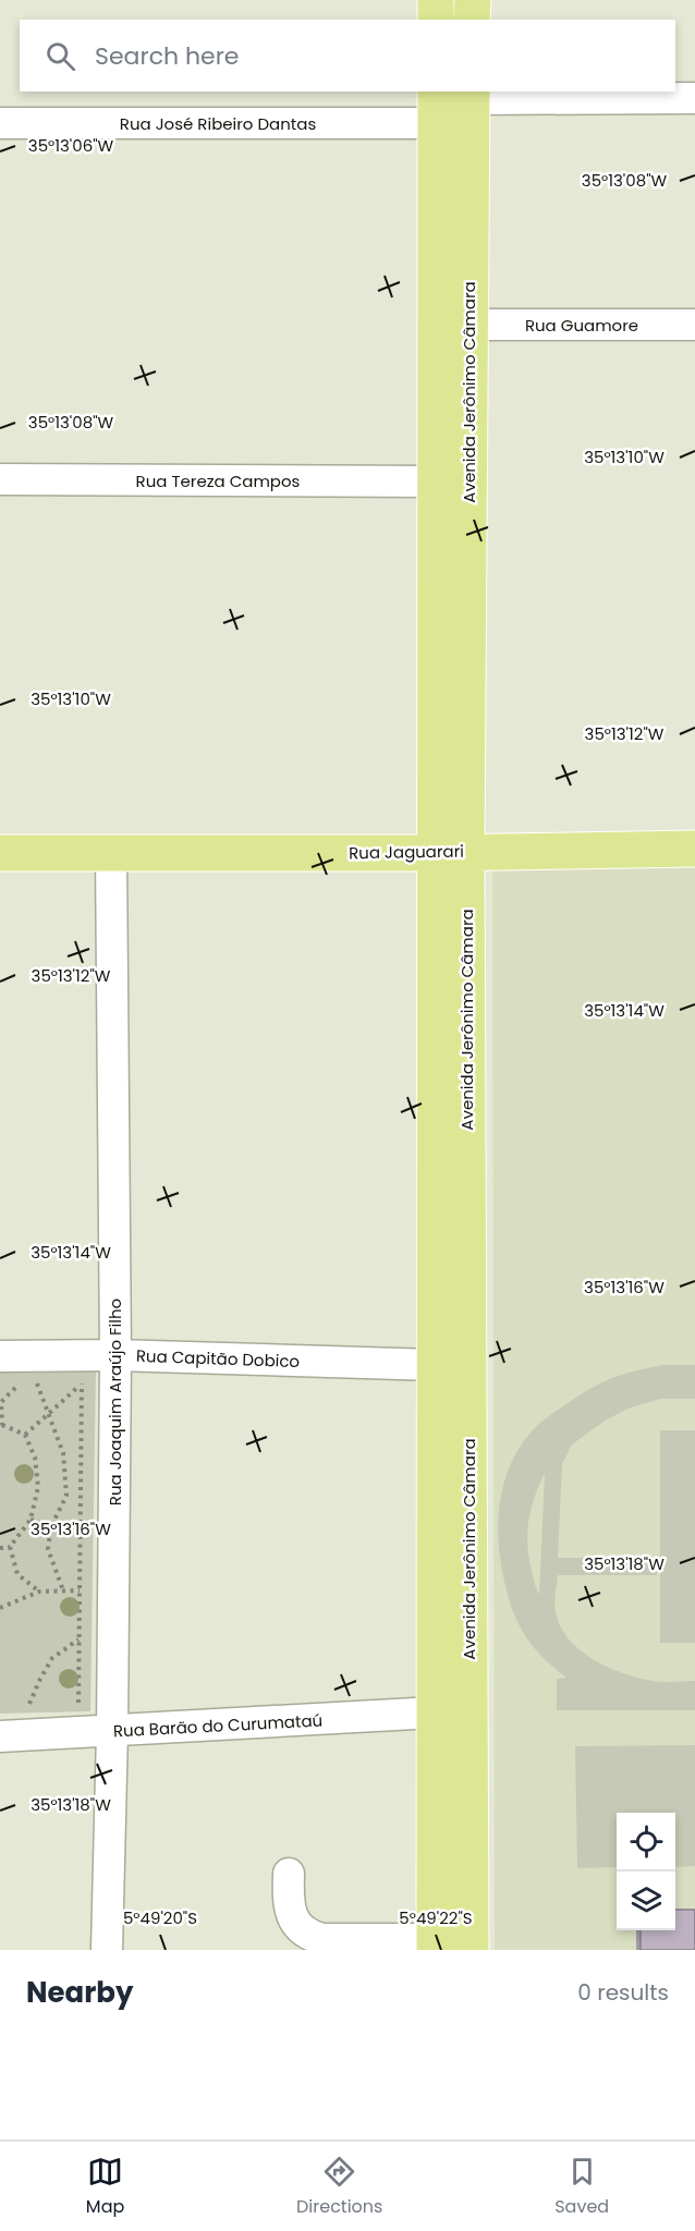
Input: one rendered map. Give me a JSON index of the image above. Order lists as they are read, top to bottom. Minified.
{"streets":{"main road":["Avenida Jerônimo Câmara","Rua Jaguarari"],"street":["Rua José Ribeiro Dantas","Rua Guamore","Rua Tereza Campos","Rua Capitão Dobico","Rua Joaquim Araújo Filho","Rua Barão do Curumataú"]},"crossings":[["Rua José Ribeiro Dantas","Avenida Jerônimo Câmara"],["Rua Guamore","Avenida Jerônimo Câmara"],["Avenida Jerônimo Câmara","Rua Tereza Campos"],["Avenida Jerônimo Câmara","Rua Jaguarari"],["Avenida Jerônimo Câmara","Rua Capitão Dobico"],["Avenida Jerônimo Câmara","Rua Barão do Curumataú"],["Rua Jaguarari","Rua Joaquim Araújo Filho"],["Rua Capitão Dobico","Rua Joaquim Araújo Filho"],["Rua Joaquim Araújo Filho","Rua Barão do Curumataú"]],"page":{"search":"Search here","heading":["Nearby","0 results"],"nav":["Map","Directions","Saved"]},"coordinates":["35°13'06\"W","35°13'08\"W","35°13'10\"W","35°13'12\"W","35°13'14\"W","35°13'16\"W","35°13'18\"W","5°49'20\"S","5°49'22\"S"]}
